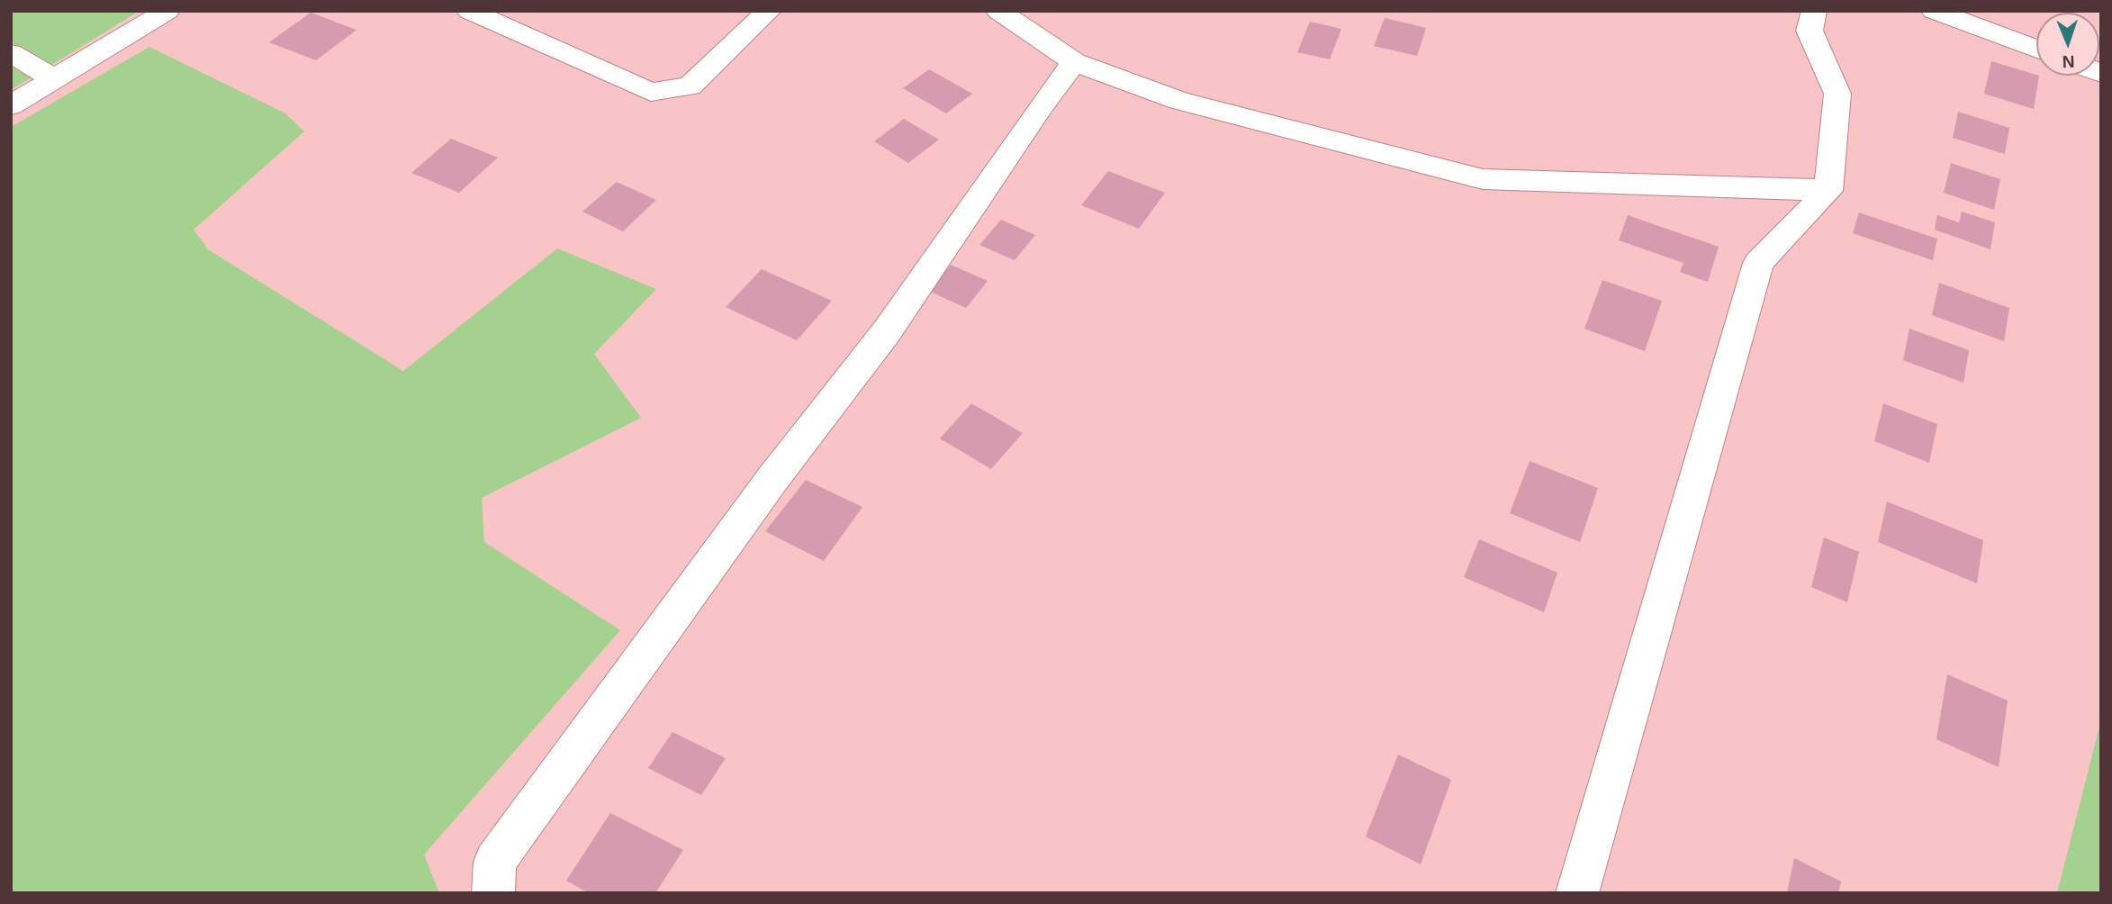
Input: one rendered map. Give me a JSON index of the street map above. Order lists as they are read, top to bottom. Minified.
{"north":"bottom"}
